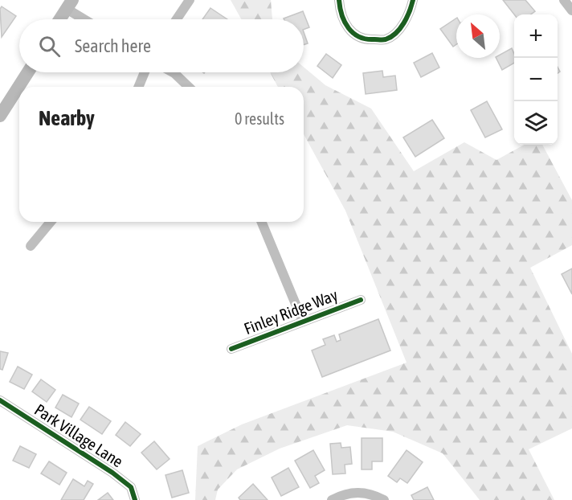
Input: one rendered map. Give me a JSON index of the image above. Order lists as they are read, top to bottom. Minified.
{"streets":{"street":["Finley Ridge Way","Park Village Lane"]},"north":"top left","page":{"map_buttons":["+","−"],"search":"Search here","heading":["Nearby","0 results"]}}
